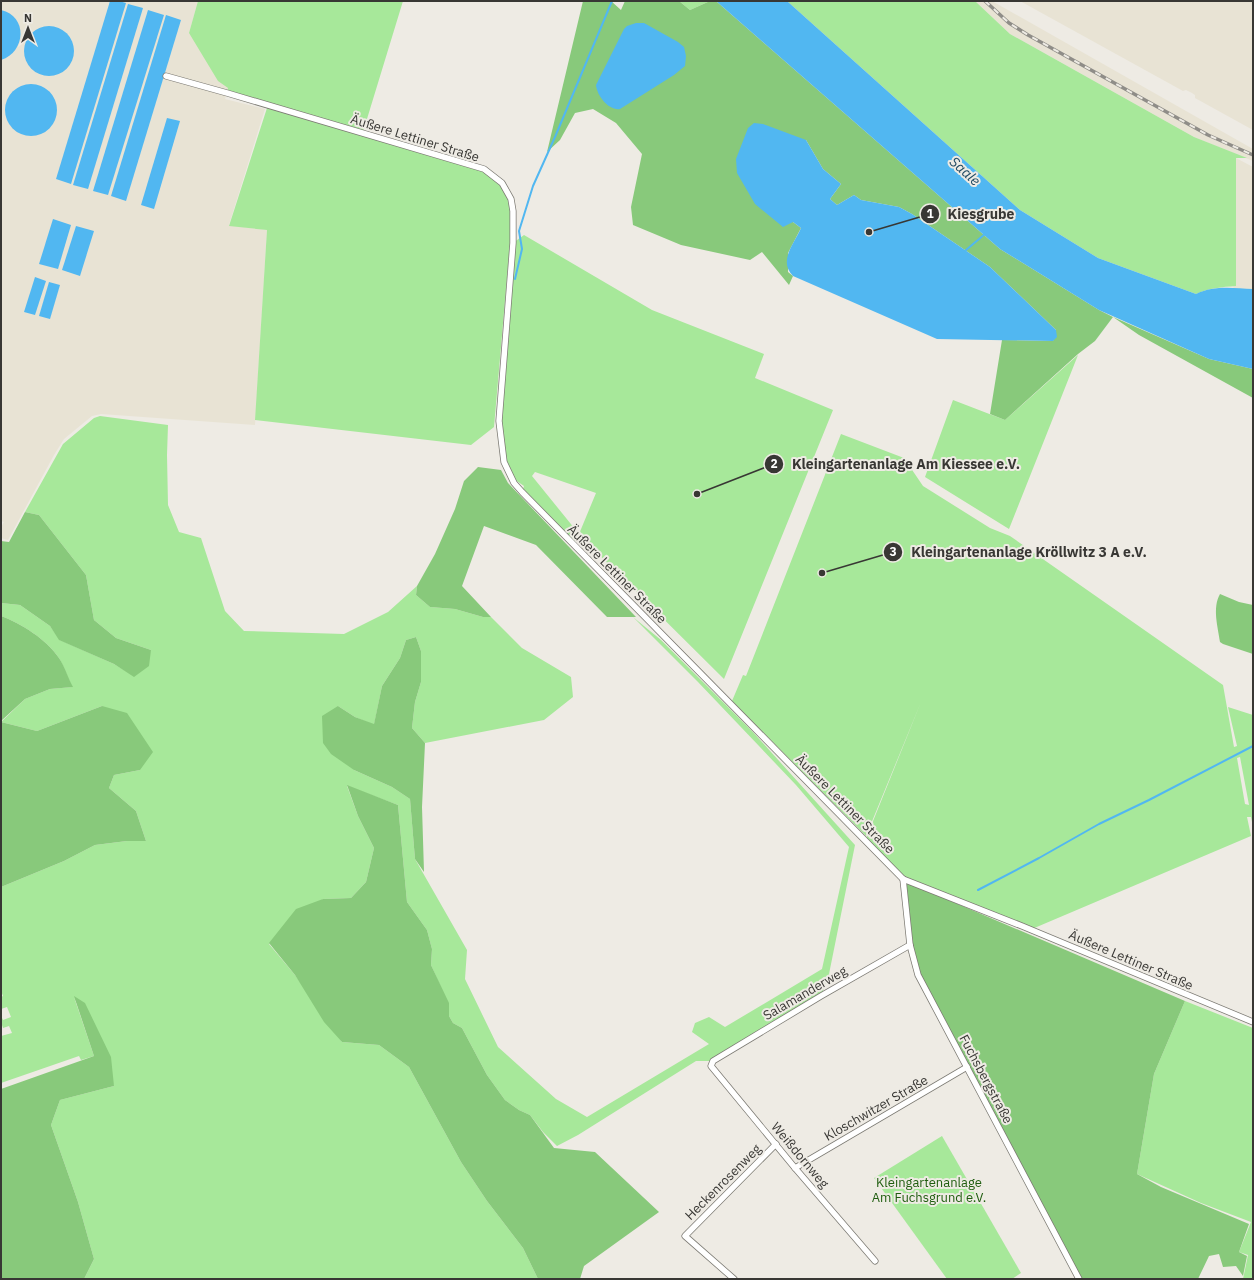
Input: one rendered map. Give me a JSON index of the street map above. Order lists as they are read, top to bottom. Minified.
{"streets":{"street":["Äußere Lettiner Straße","Salamanderweg","Fuchsbergstraße","Kloschwitzer Straße","Weißdornweg","Heckenrosenweg"]},"crossings":[["Äußere Lettiner Straße","Fuchsbergstraße"],["Salamanderweg","Fuchsbergstraße"],["Salamanderweg","Weißdornweg"],["Fuchsbergstraße","Kloschwitzer Straße"],["Kloschwitzer Straße","Weißdornweg"],["Weißdornweg","Heckenrosenweg"]],"water":["Saale"],"parks":["Kleingartenanlage Am Fuchsgrund e.V."],"places":["Kiesgrube","Kleingartenanlage Am Kiessee e.V.","Kleingartenanlage Kröllwitz 3 A e.V."],"north":"top"}
